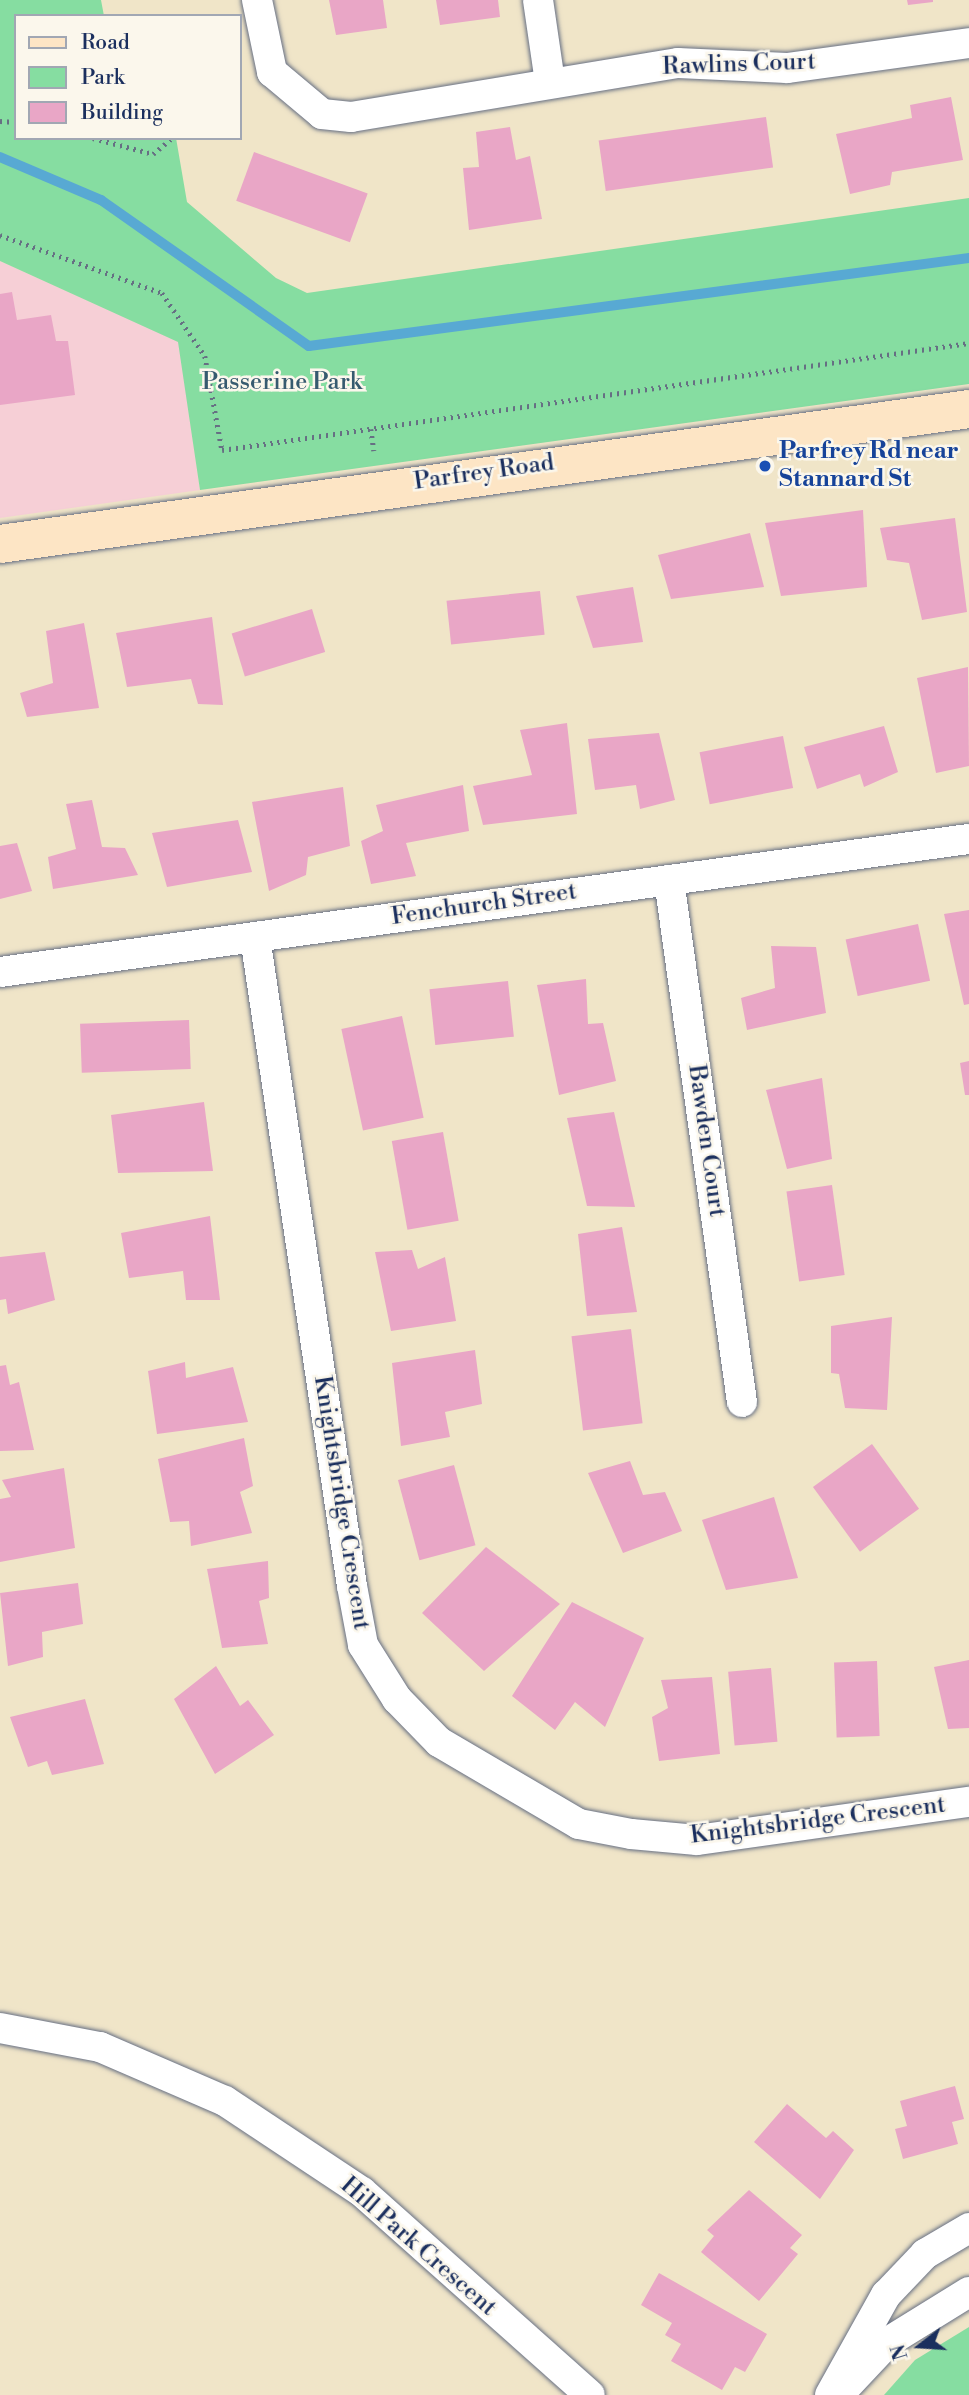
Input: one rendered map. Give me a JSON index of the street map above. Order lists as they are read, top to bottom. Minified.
{"streets":{"main road":["Parfrey Road"],"street":["Rawlins Court","Fenchurch Street","Bawden Court","Knightsbridge Crescent","Hill Park Crescent"]},"crossings":[["Fenchurch Street","Bawden Court"],["Fenchurch Street","Knightsbridge Crescent"]],"parks":["Passerine Park"],"places":["Parfrey Rd near Stannard St"],"legend":["Road","Park","Building"],"north":"left"}
